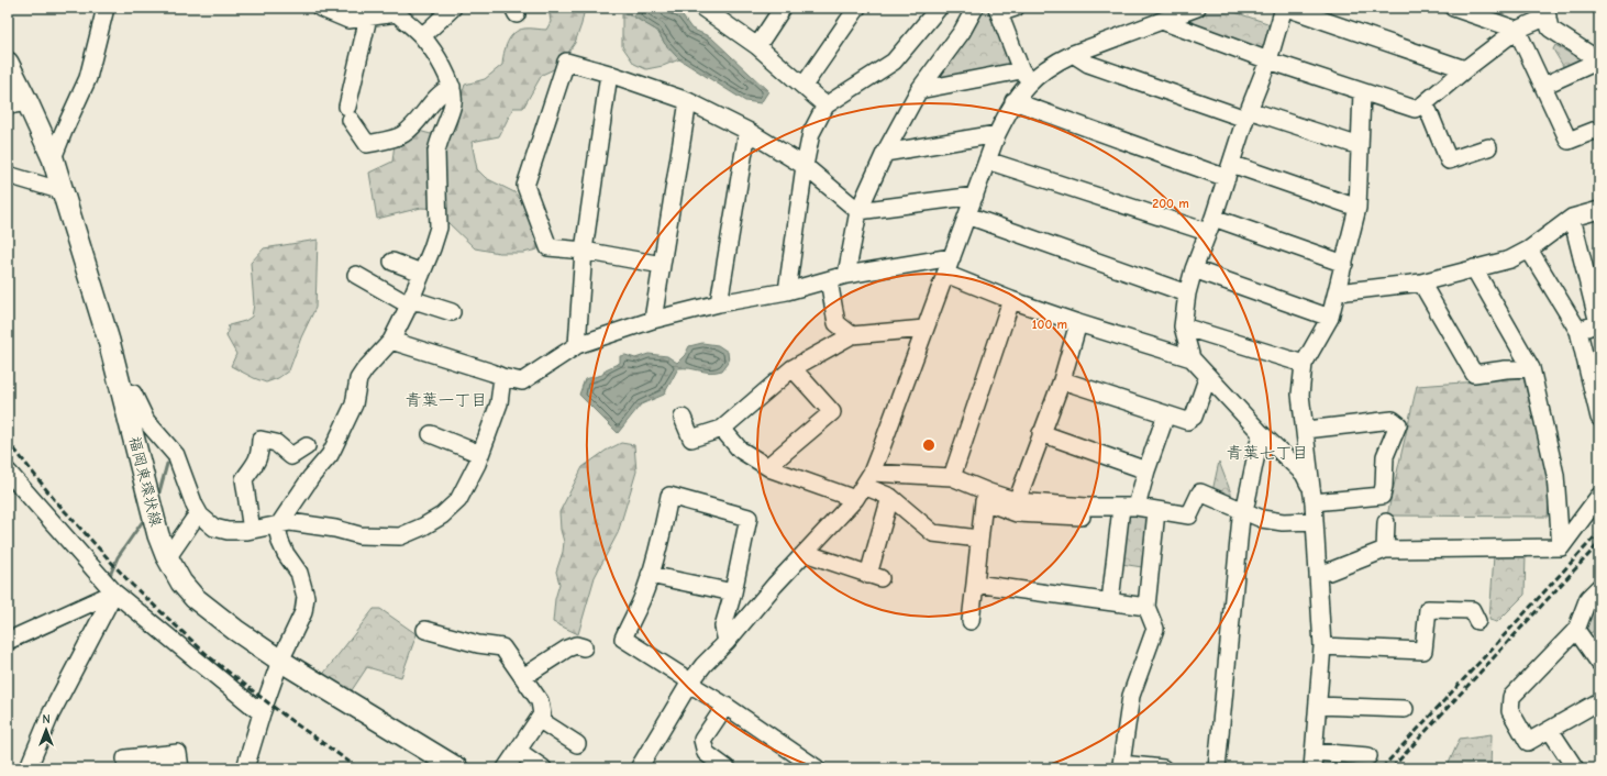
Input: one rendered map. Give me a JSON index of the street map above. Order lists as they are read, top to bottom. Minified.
{"streets":{"main road":["福岡東環状線"]},"districts":["青葉一丁目","青葉七丁目"],"north":"top","rings":["200 m","100 m"]}
